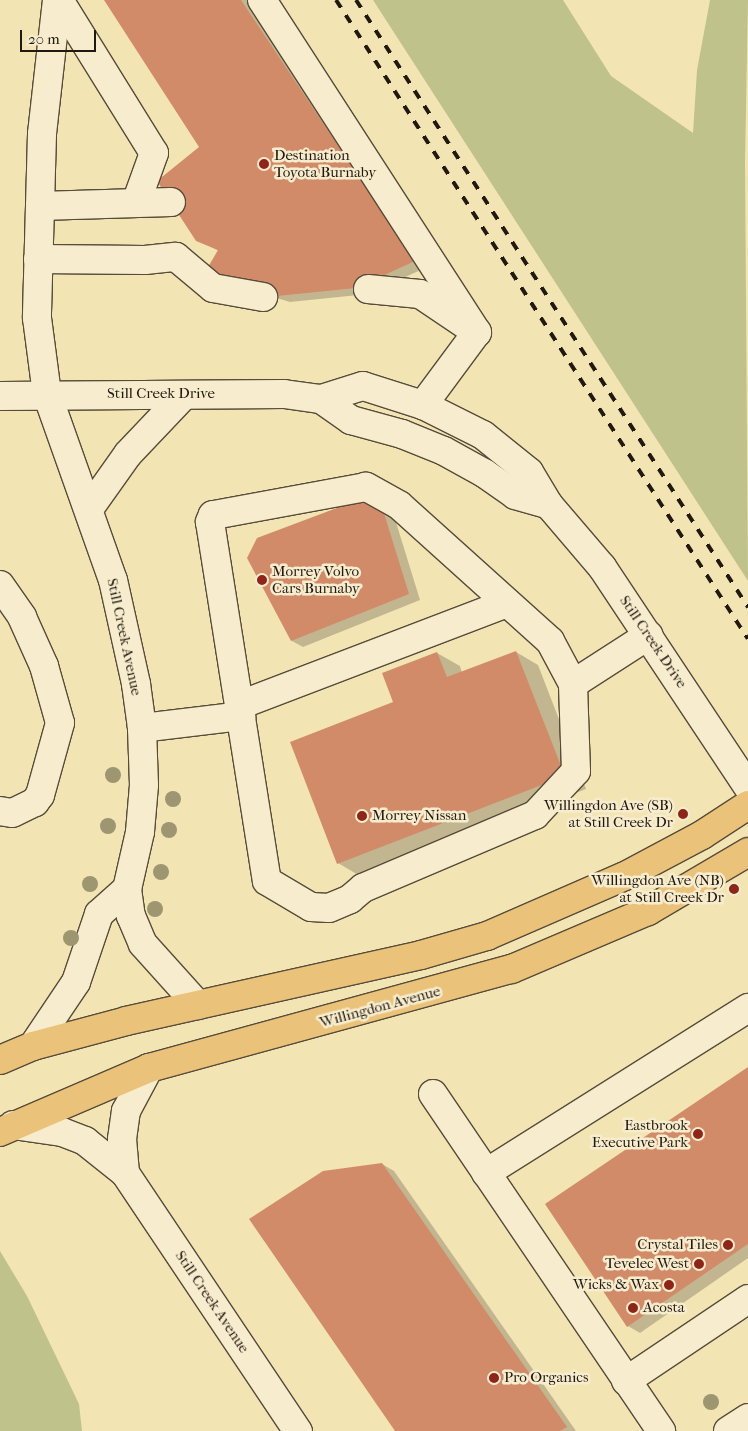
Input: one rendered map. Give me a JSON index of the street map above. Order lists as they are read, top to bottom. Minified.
{"streets":{"main road":["Willingdon Avenue"],"street":["Still Creek Drive","Still Creek Avenue"]},"crossings":[["Still Creek Drive","Still Creek Avenue"],["Still Creek Avenue","Willingdon Avenue"]],"places":["Destination Toyota Burnaby","Morrey Volvo Cars Burnaby","Willingdon Ave (SB) at Still Creek Dr","Morrey Nissan","Willingdon Ave (NB) at Still Creek Dr","Eastbrook Executive Park","Crystal Tiles","Tevelec West","Wicks & Wax","Acosta","Pro Organics"],"scale_bar":"20 m"}
